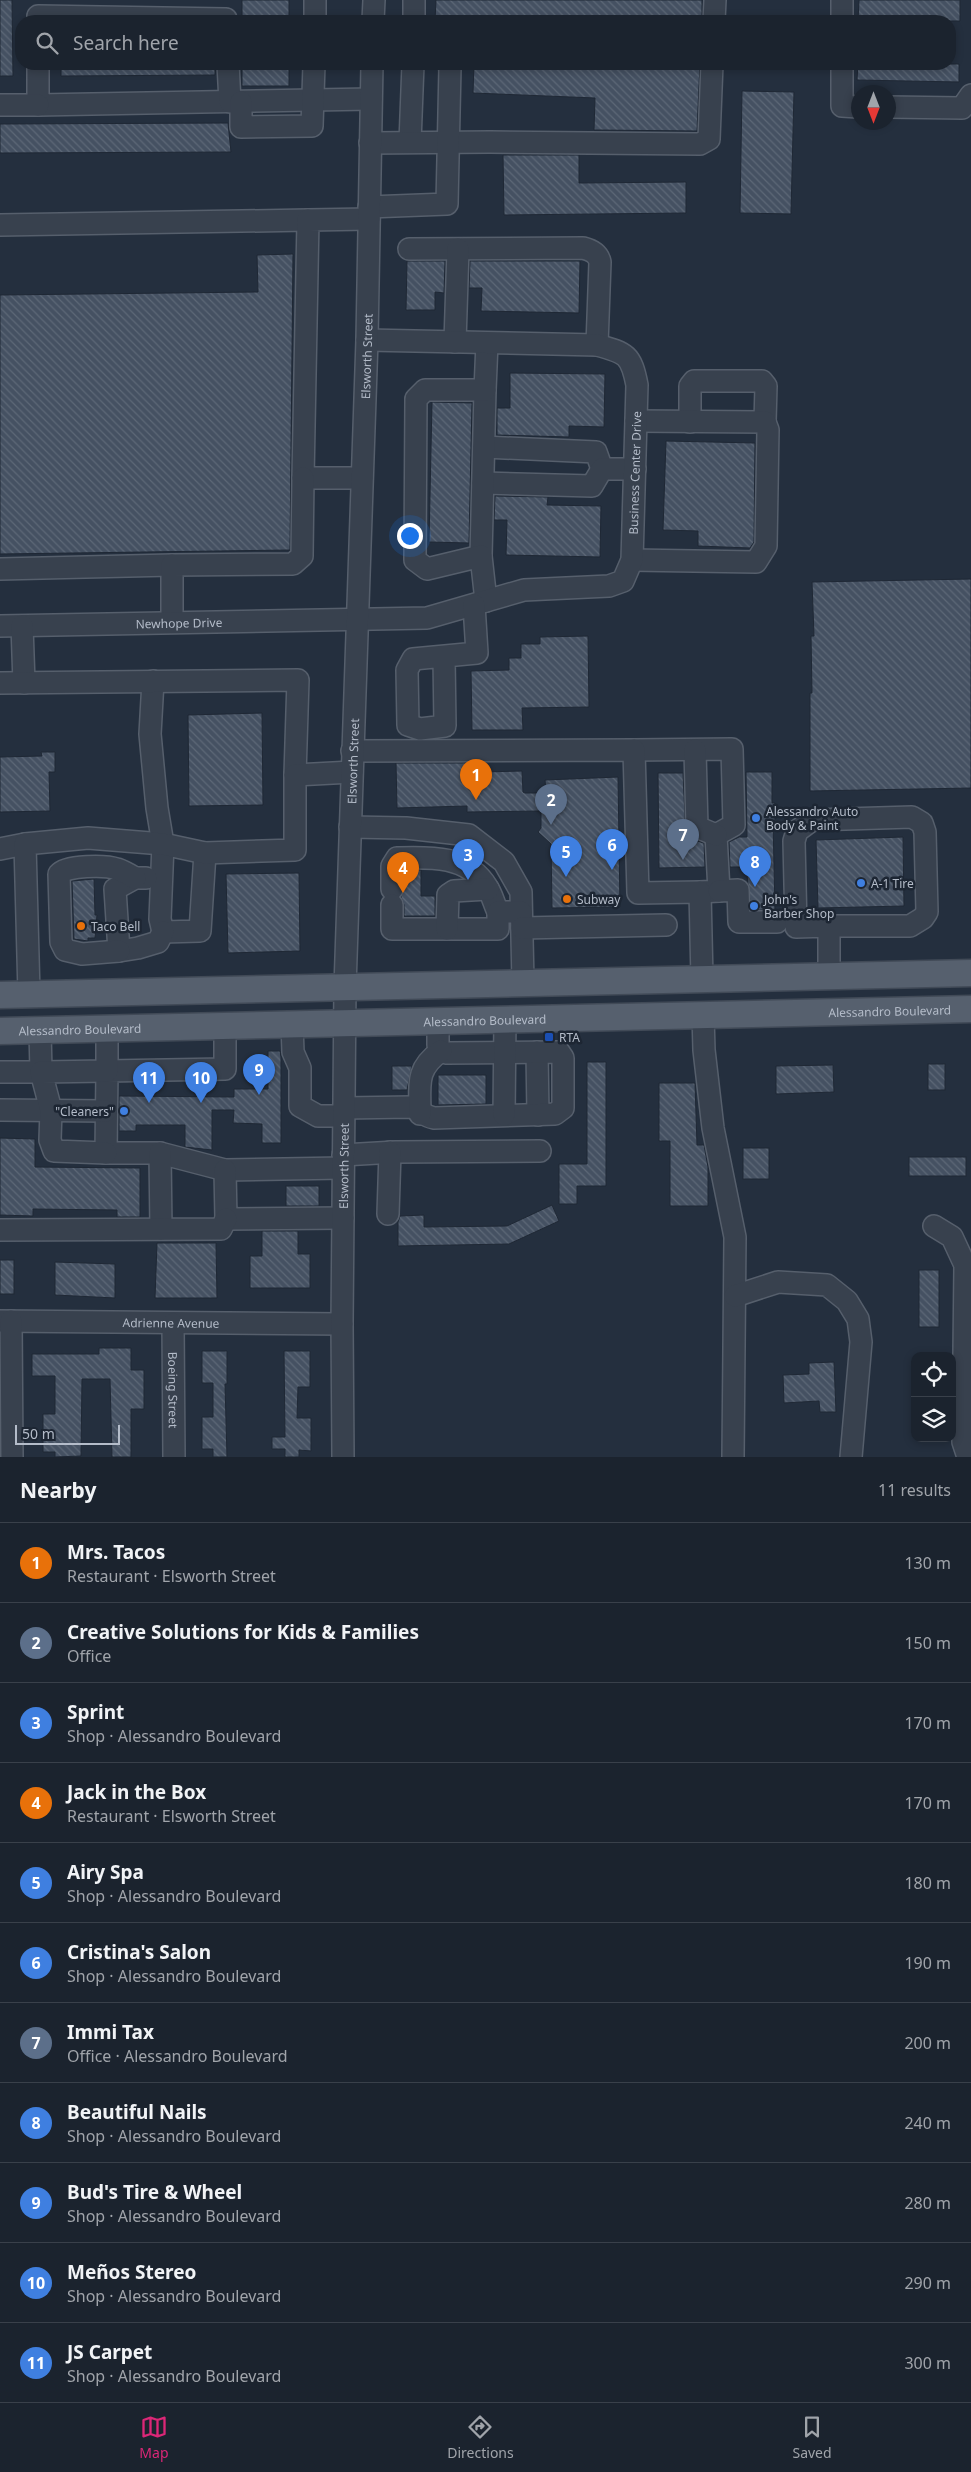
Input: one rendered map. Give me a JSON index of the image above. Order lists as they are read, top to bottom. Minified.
{"streets":{"main road":["Alessandro Boulevard"],"street":["Elsworth Street","Business Center Drive","Newhope Drive","Adrienne Avenue","Boeing Street"]},"crossings":[["Elsworth Street","Business Center Drive"],["Elsworth Street","Newhope Drive"],["Elsworth Street","Alessandro Boulevard"],["Elsworth Street","Adrienne Avenue"],["Business Center Drive","Newhope Drive"],["Adrienne Avenue","Boeing Street"]],"places":{"other":["Alessandro Auto Body & Paint","A-1 Tire","Subway","John's Barber Shop","Taco Bell","\"Cleaners\""],"transit":["RTA"]},"scale_bar":"50 m","north":"bottom","page":{"search":"Search here","pins":["1","2","7","6","5","3","8","4","9","10","11"],"scale":"50 m","heading":["Nearby","11 results"],"list":[{"mark":"1","name":"Mrs. Tacos","note":"Restaurant · Elsworth Street","value":"130 m"},{"mark":"2","name":"Creative Solutions for Kids & Families","note":"Office","value":"150 m"},{"mark":"3","name":"Sprint","note":"Shop · Alessandro Boulevard","value":"170 m"},{"mark":"4","name":"Jack in the Box","note":"Restaurant · Elsworth Street","value":"170 m"},{"mark":"5","name":"Airy Spa","note":"Shop · Alessandro Boulevard","value":"180 m"},{"mark":"6","name":"Cristina's Salon","note":"Shop · Alessandro Boulevard","value":"190 m"},{"mark":"7","name":"Immi Tax","note":"Office · Alessandro Boulevard","value":"200 m"},{"mark":"8","name":"Beautiful Nails","note":"Shop · Alessandro Boulevard","value":"240 m"},{"mark":"9","name":"Bud's Tire & Wheel","note":"Shop · Alessandro Boulevard","value":"280 m"},{"mark":"10","name":"Meños Stereo","note":"Shop · Alessandro Boulevard","value":"290 m"},{"mark":"11","name":"JS Carpet","note":"Shop · Alessandro Boulevard","value":"300 m"}],"nav":["Map","Directions","Saved"]}}
